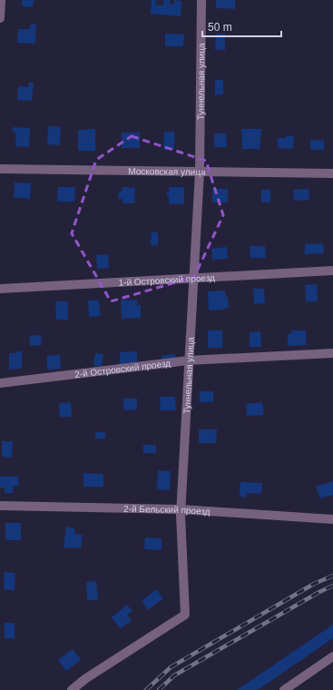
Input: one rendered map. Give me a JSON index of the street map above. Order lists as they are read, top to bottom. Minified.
{"streets":{"street":["Туннельная улица","Московская улица","1-й Островский проезд","2-й Островский проезд","2-й Бельский проезд"]},"crossings":[["Туннельная улица","Московская улица"],["Туннельная улица","1-й Островский проезд"],["Туннельная улица","2-й Островский проезд"],["Туннельная улица","2-й Бельский проезд"]],"scale_bar":"50 m"}
